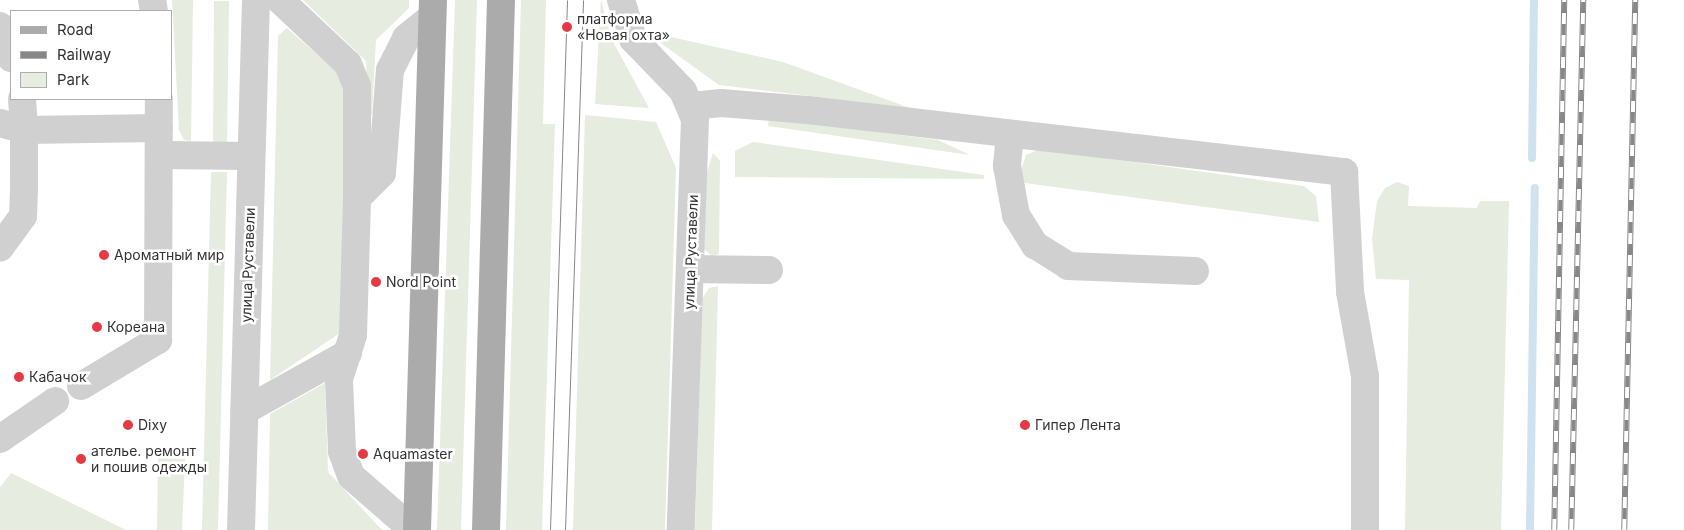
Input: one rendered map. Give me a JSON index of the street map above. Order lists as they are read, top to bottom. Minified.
{"streets":{"street":["улица Руставели"]},"places":["платформа «Новая охта»","Ароматный мир","Nord Point","Кореана","Кабачок","Dixy","Гипер Лента","Aquamaster","ателье. ремонт и пошив одежды"],"legend":["Road","Railway","Park"]}
